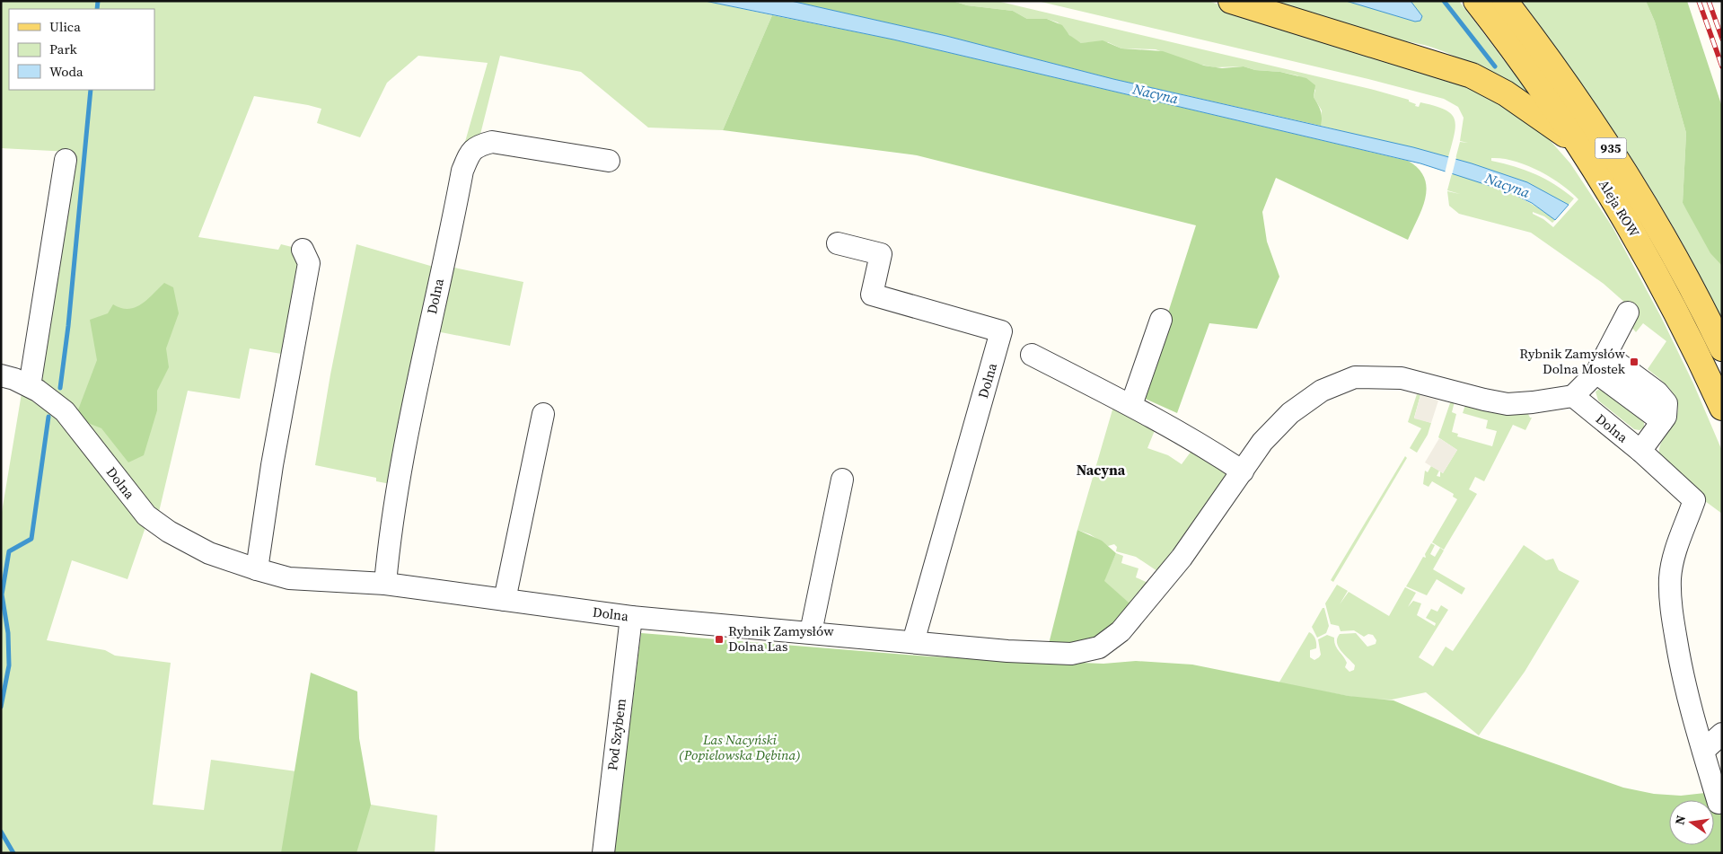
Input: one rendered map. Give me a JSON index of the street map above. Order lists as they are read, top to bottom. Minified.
{"streets":{"main road":["935","Aleja ROW"],"street":["Dolna","Pod Szybem"]},"crossings":[["Dolna","Pod Szybem"]],"districts":["Nacyna"],"water":["Nacyna"],"parks":["Las Nacyński (Popielowska Dębina)"],"places":{"transit":["Rybnik Zamysłów Dolna Mostek","Rybnik Zamysłów Dolna Las"]},"legend":["Ulica","Park","Woda"],"north":"left"}
